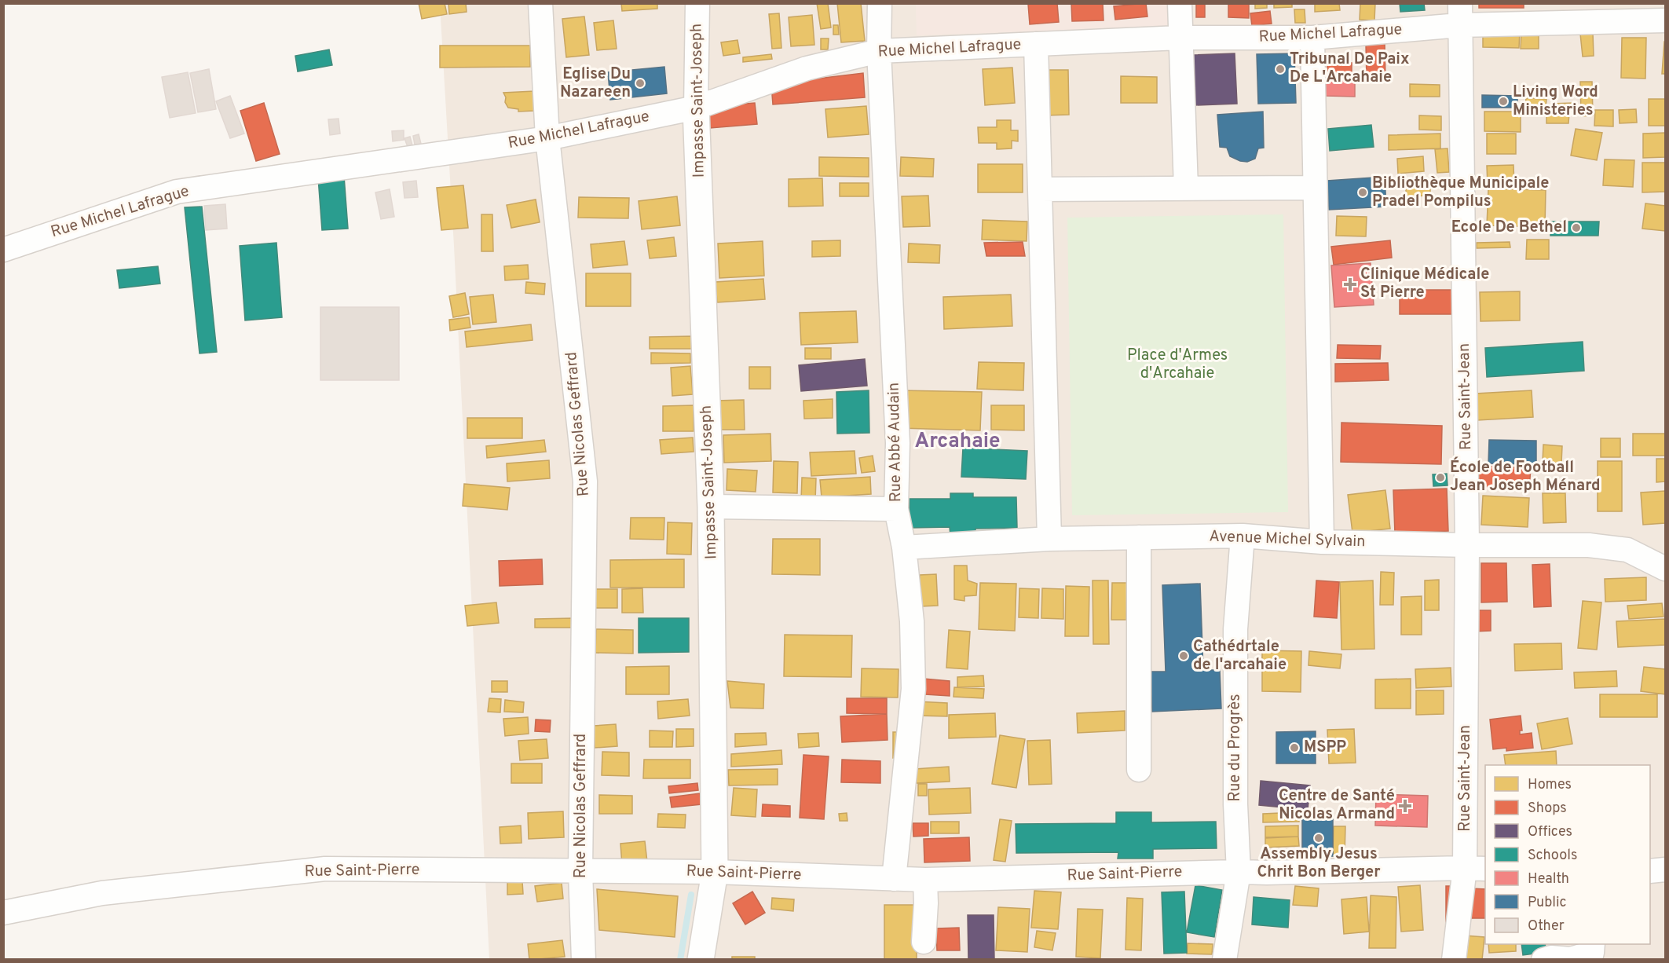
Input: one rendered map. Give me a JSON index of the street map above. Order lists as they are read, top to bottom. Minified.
{"streets":{"street":["Rue Michel Lafrague","Impasse Saint-Joseph","Rue Saint-Jean","Rue Nicolas Geffrard","Rue Abbé Audain","Avenue Michel Sylvain","Rue du Progrès","Rue Saint-Pierre"]},"crossings":[["Rue Michel Lafrague","Impasse Saint-Joseph"],["Rue Michel Lafrague","Rue Saint-Jean"],["Rue Michel Lafrague","Rue Nicolas Geffrard"],["Rue Michel Lafrague","Rue Abbé Audain"],["Impasse Saint-Joseph","Rue Saint-Pierre"],["Rue Saint-Jean","Avenue Michel Sylvain"],["Rue Saint-Jean","Rue Saint-Pierre"],["Rue Nicolas Geffrard","Rue Saint-Pierre"],["Rue Abbé Audain","Avenue Michel Sylvain"],["Rue Abbé Audain","Rue Saint-Pierre"],["Avenue Michel Sylvain","Rue du Progrès"],["Rue du Progrès","Rue Saint-Pierre"]],"districts":["Arcahaie"],"parks":["Place d'Armes d'Arcahaie"],"places":{"other":["Tribunal De Paix De L'Arcahaie","Eglise Du Nazareen","Living Word Ministeries","Bibliothèque Municipale Pradel Pompilus","Ecole De Bethel","École de Football Jean Joseph Ménard","Cathédrtale de l'arcahaie","MSPP","Assembly Jesus Chrit Bon Berger"],"health":["Clinique Médicale St Pierre","Centre de Santé Nicolas Armand"]},"legend":["Homes","Shops","Offices","Schools","Health","Public","Other"]}
